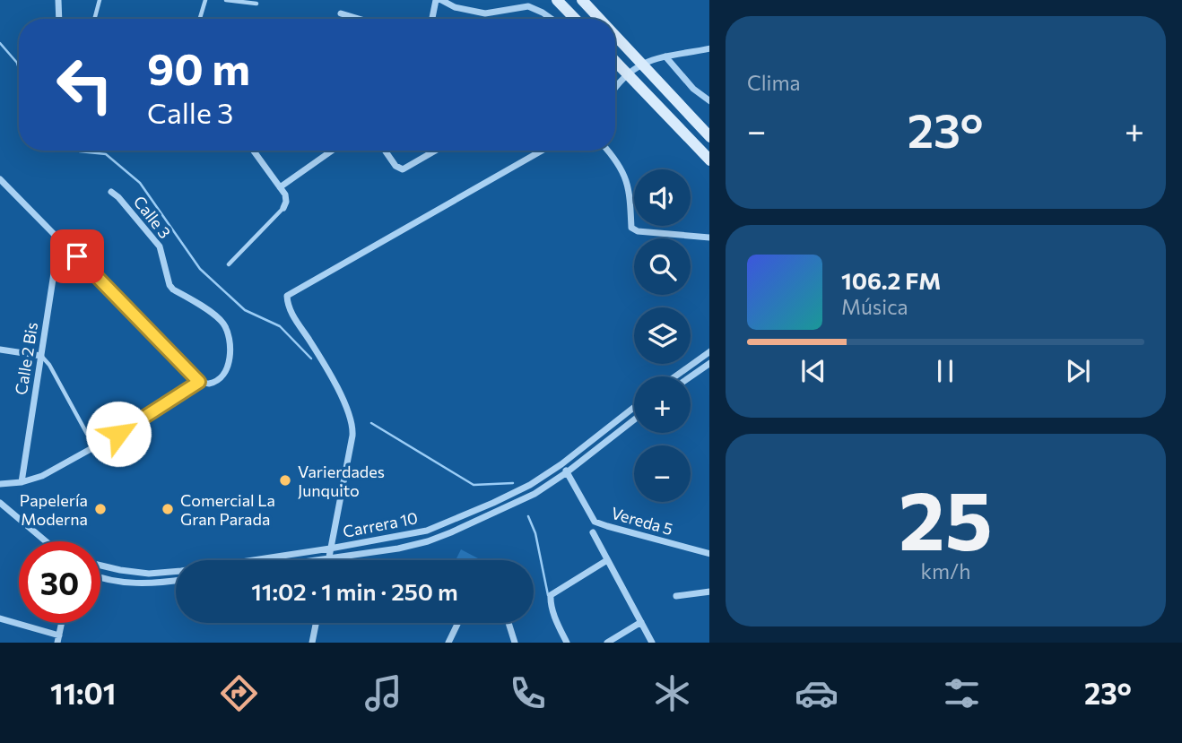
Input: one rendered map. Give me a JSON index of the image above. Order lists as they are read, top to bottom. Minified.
{"streets":{"street":["Calle 3","Calle 2 Bis","Vereda 5","Carrera 10"]},"crossings":[["Calle 3","Calle 2 Bis"],["Vereda 5","Carrera 10"]],"places":["Varierdades Junquito","Papelería Moderna","Comercial La Gran Parada"],"page":{"tile":["Clima",["25","km/h"]],"turn":["90 m","Calle 3"],"heat":["−","23°","+"],"map_buttons":["+","−"],"song":["106.2 FM","Música"],"limit":"30","trip":"11:02 · 1 min · 250 m","tabs":["11:01","23°"]}}
